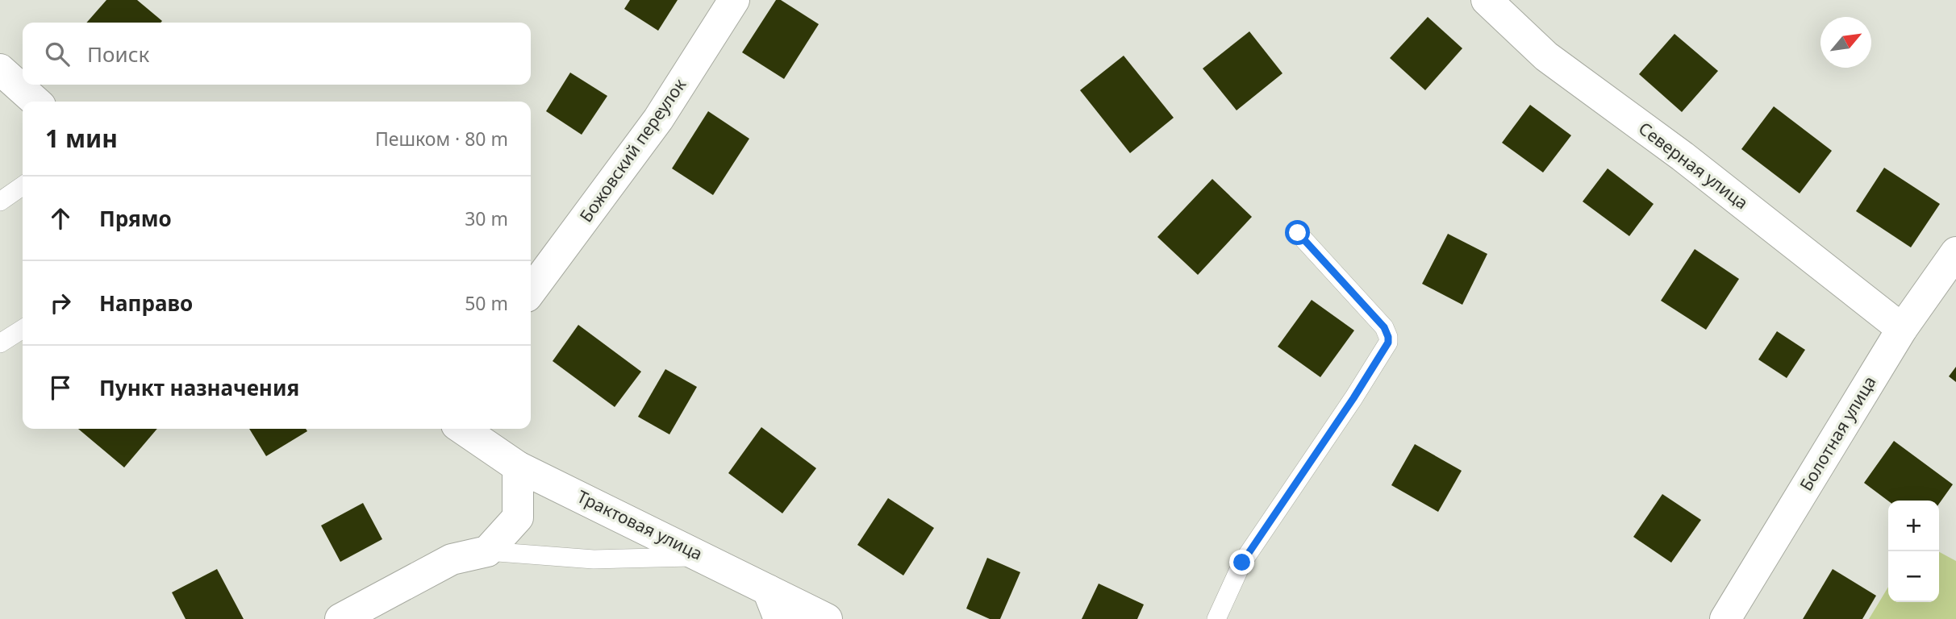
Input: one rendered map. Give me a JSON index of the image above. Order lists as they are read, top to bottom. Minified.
{"streets":{"street":["Божовский переулок","Северная улица","Болотная улица","Трактовая улица"]},"crossings":[["Северная улица","Болотная улица"]],"north":"top right","page":{"search":"Поиск","heading":["1 мин","Пешком · 80 m"],"list":[["Прямо","30 m"],["Направо","50 m"],"Пункт назначения"],"map_buttons":["+","−"]}}
